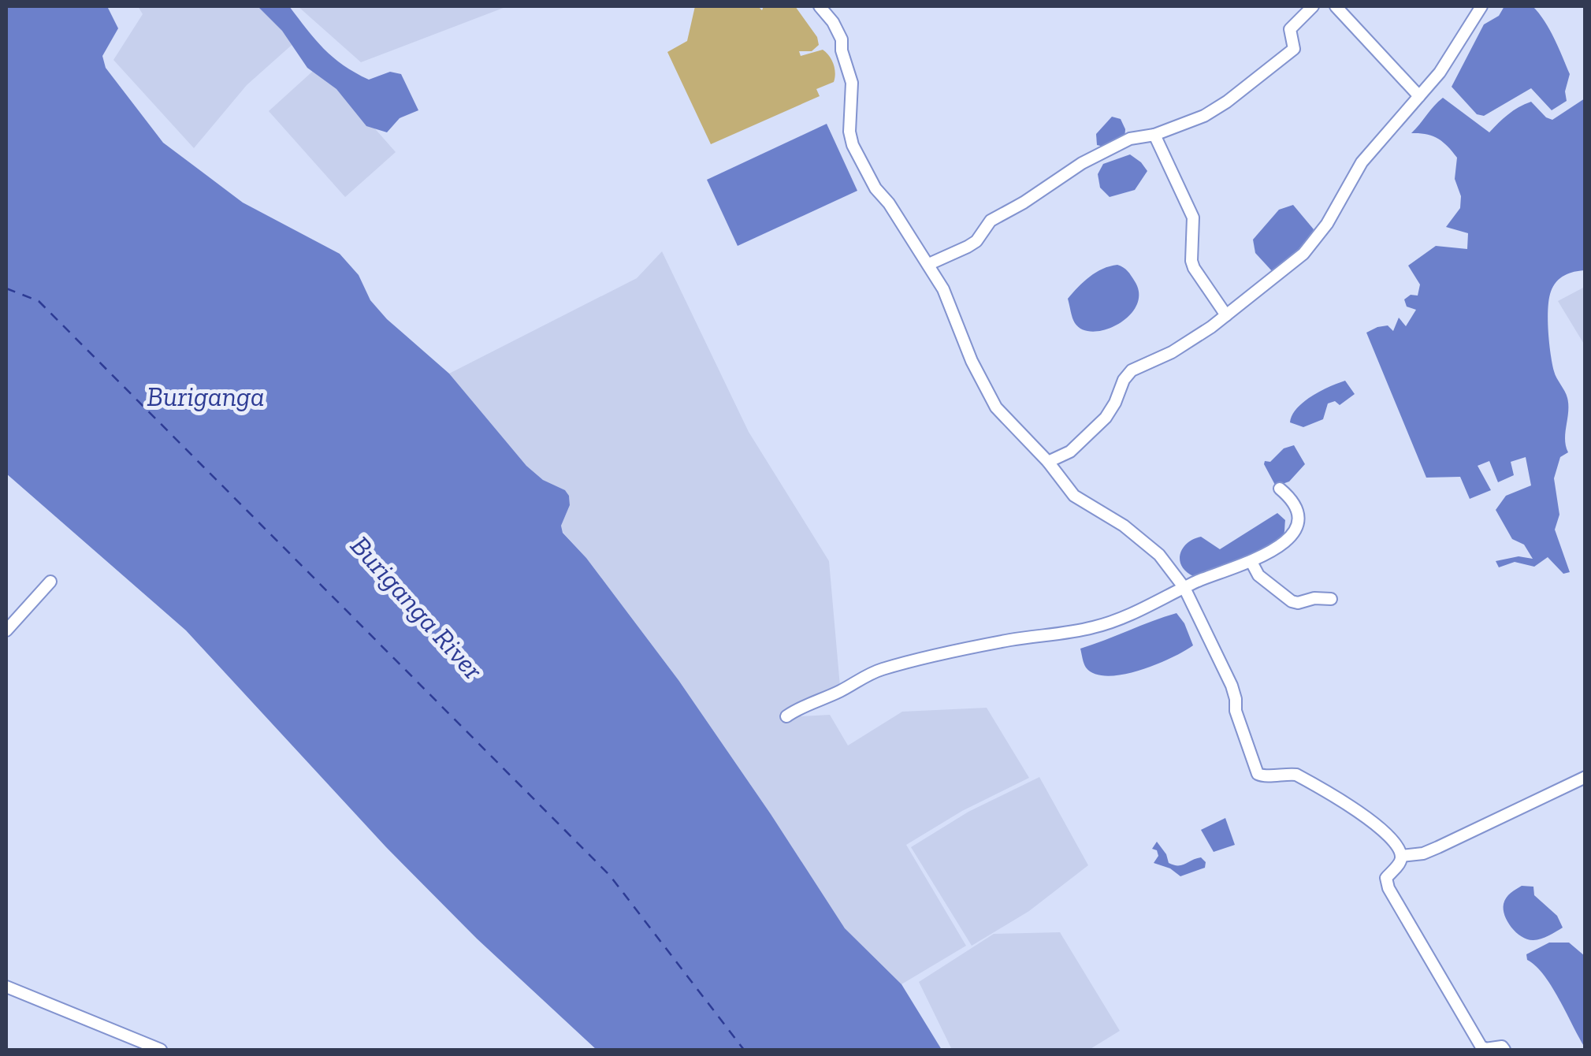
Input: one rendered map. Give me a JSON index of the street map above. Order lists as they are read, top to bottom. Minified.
{"water":["Buriganga","Buriganga River"]}
